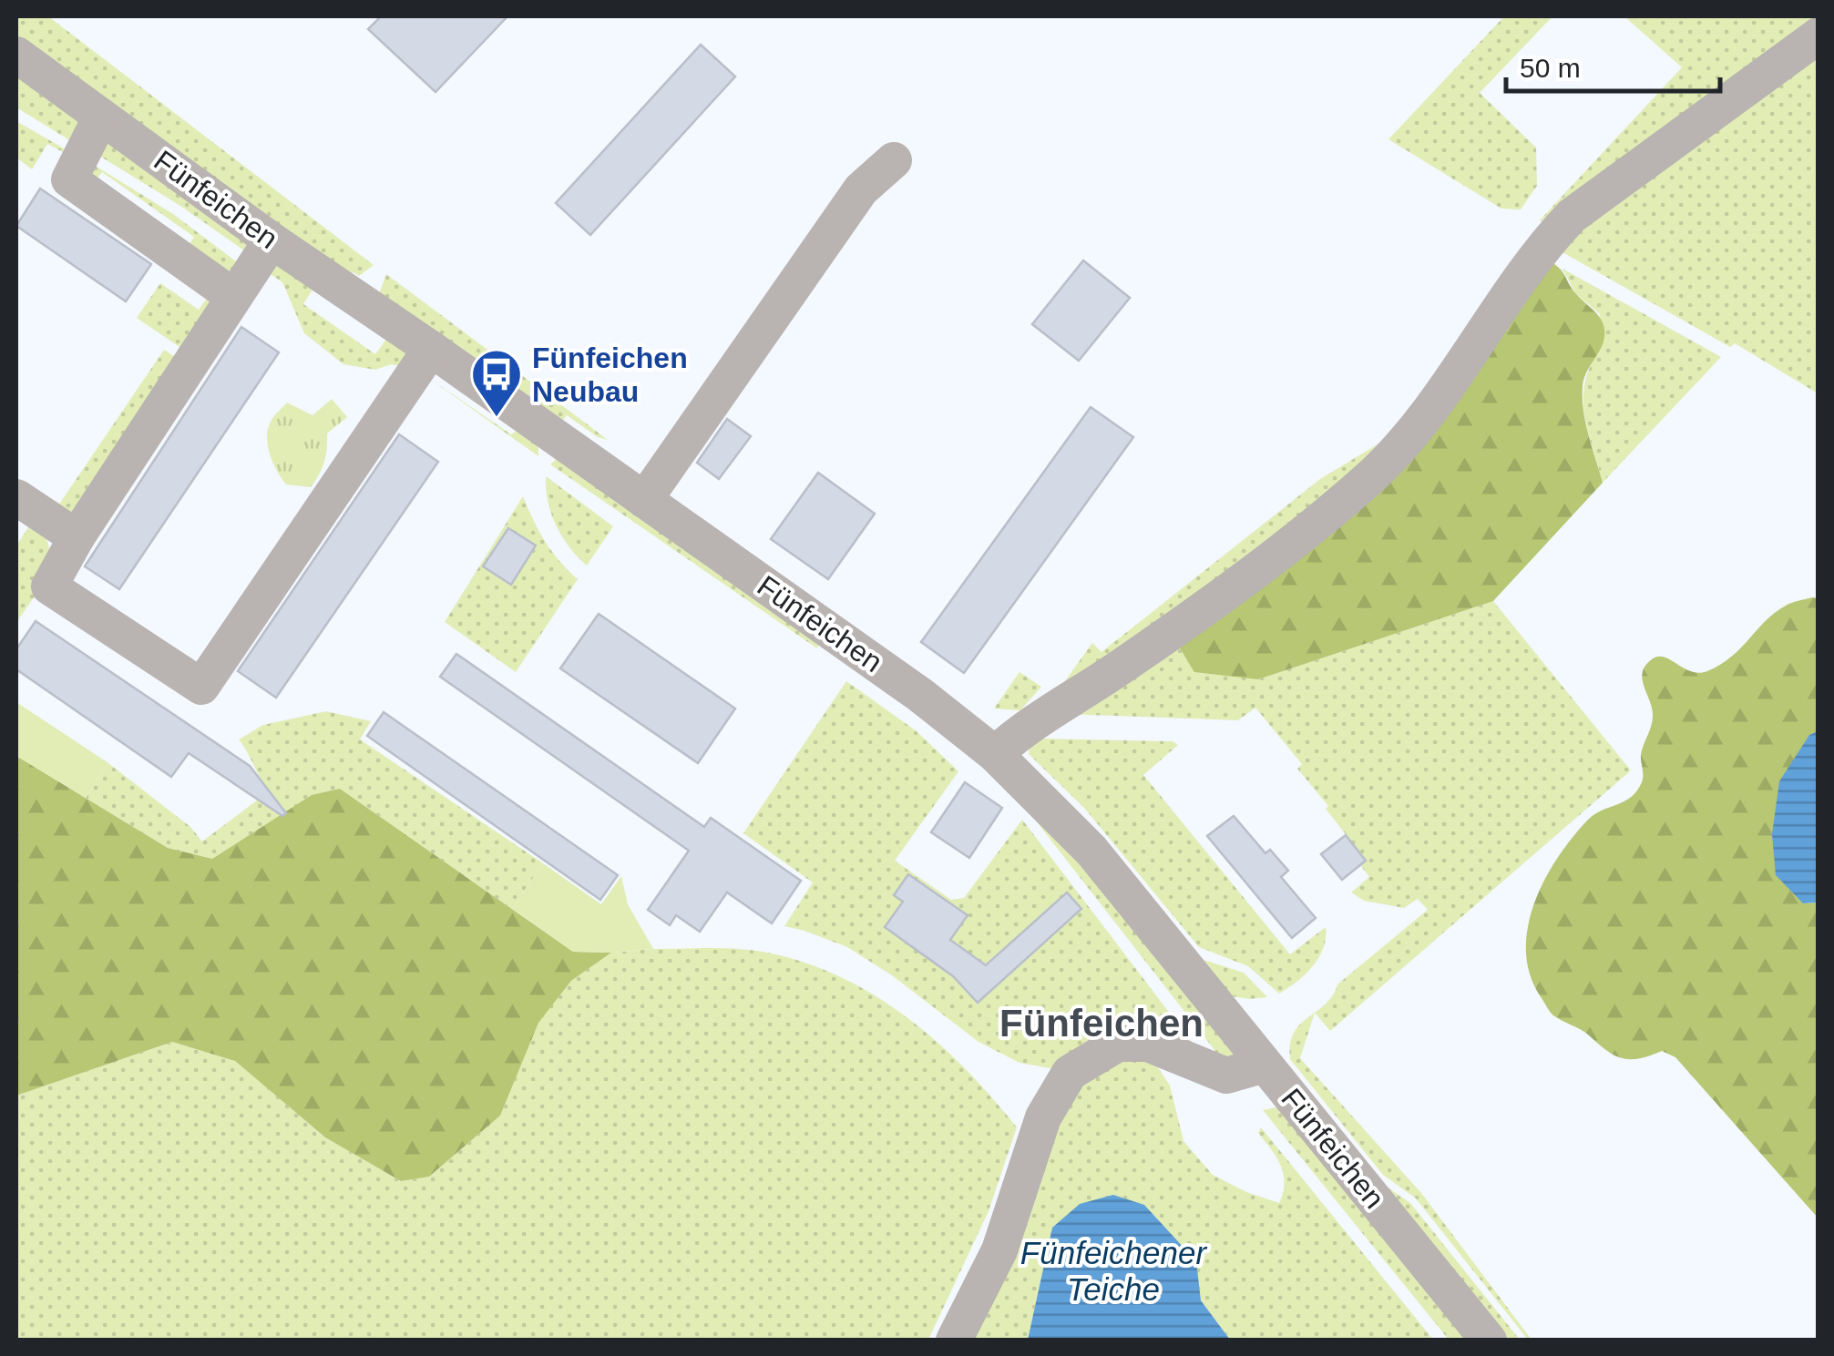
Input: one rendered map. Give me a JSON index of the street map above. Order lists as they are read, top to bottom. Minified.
{"streets":{"street":["Fünfeichen"]},"districts":["Fünfeichen"],"water":["Fünfeichener Teiche"],"places":{"bus stop":["Fünfeichen Neubau"]},"scale_bar":"50 m"}
